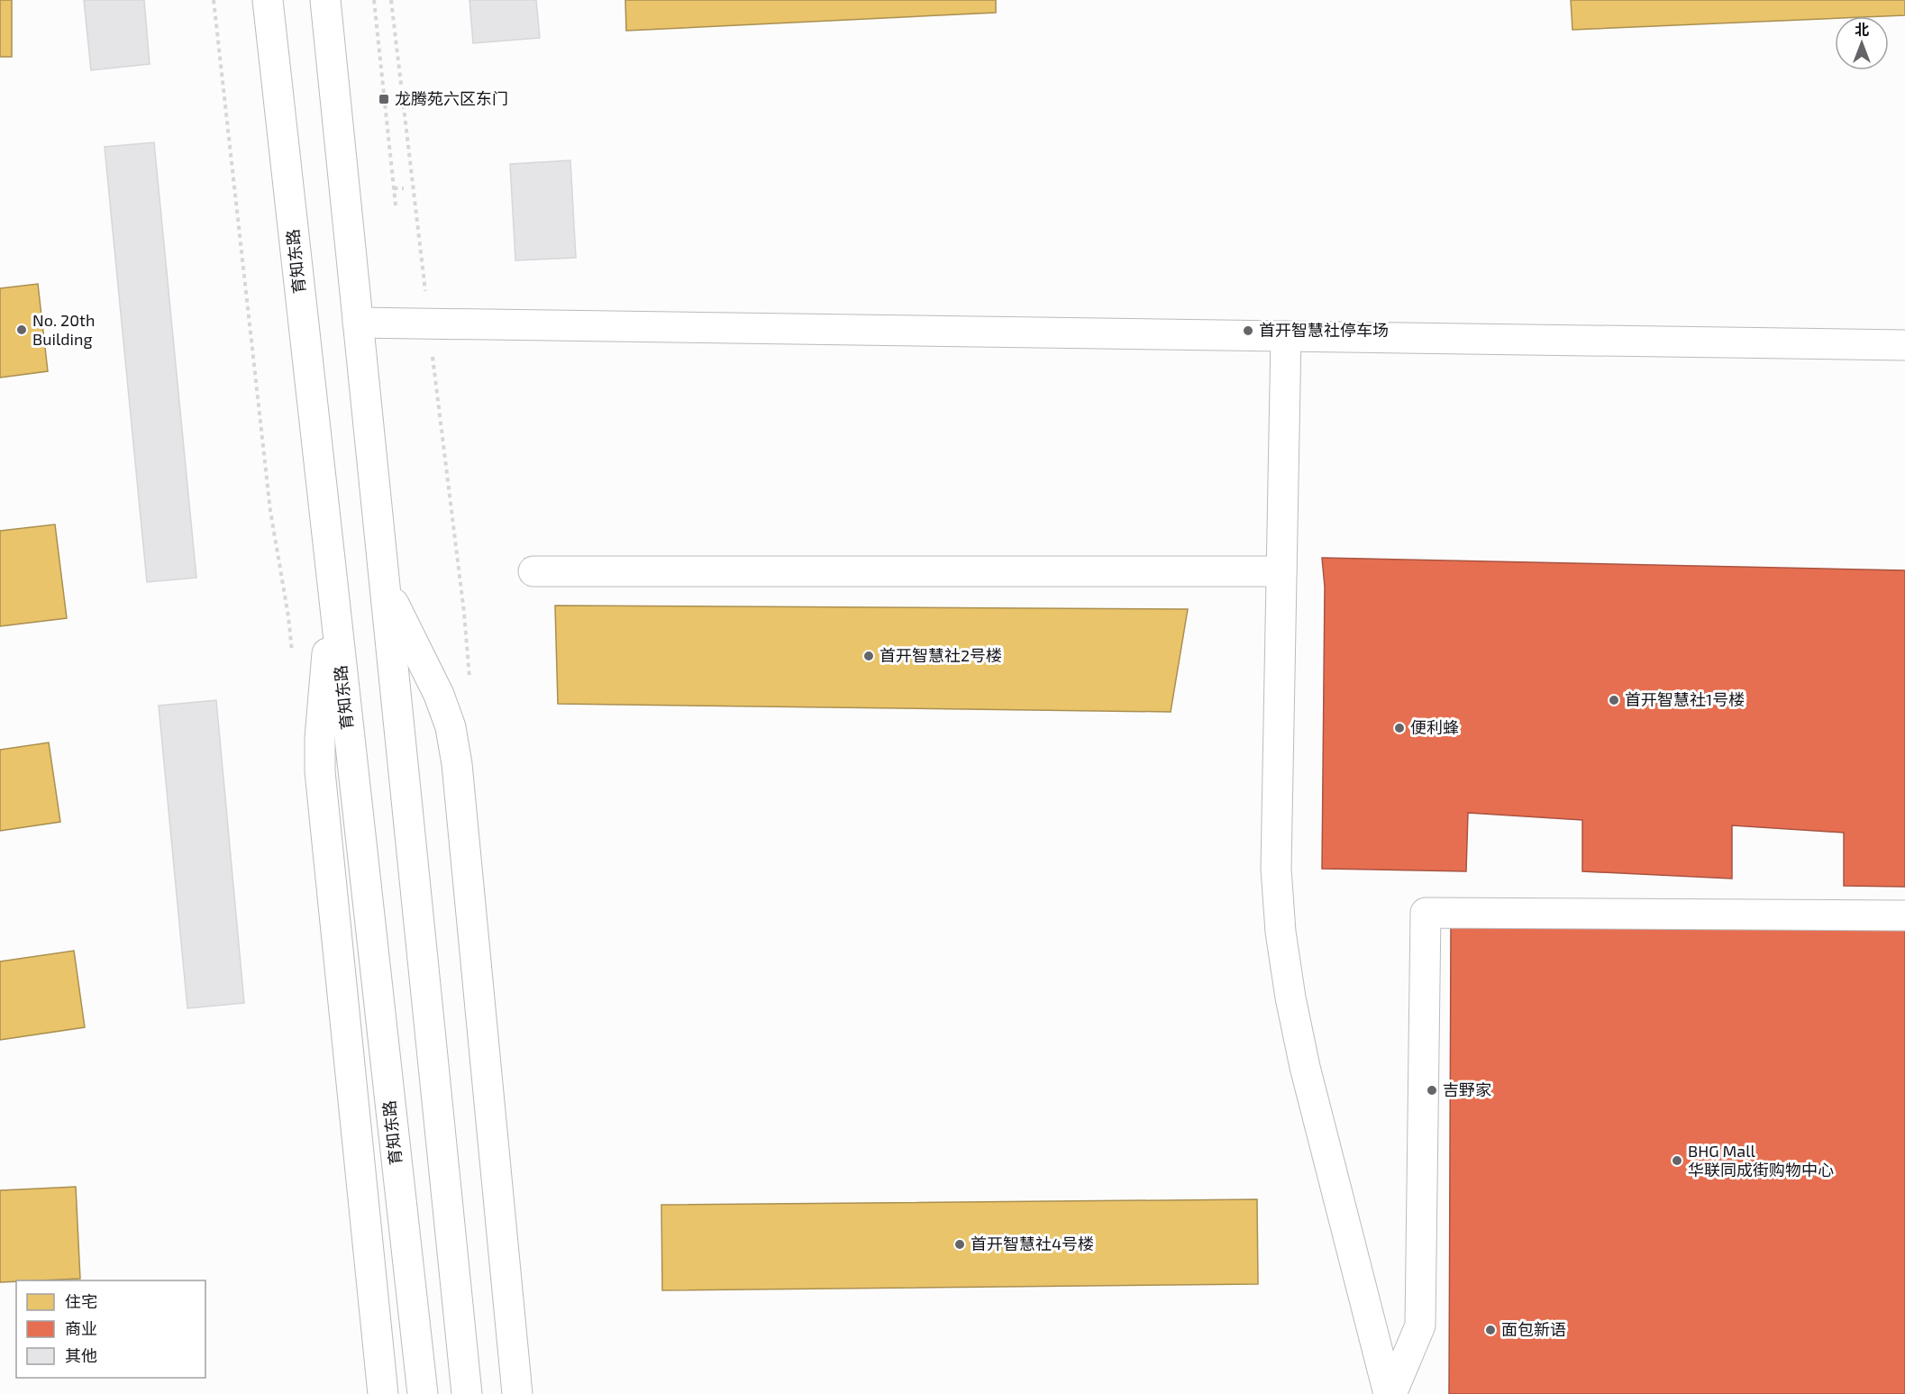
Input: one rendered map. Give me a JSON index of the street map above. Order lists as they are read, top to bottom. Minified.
{"streets":{"main road":["育知东路"]},"places":{"transit":["龙腾苑六区东门"],"other":["No. 20th Building","首开智慧社停车场","首开智慧社2号楼","首开智慧社1号楼","便利蜂","吉野家","BHG Mall 华联同成街购物中心","首开智慧社4号楼","面包新语"]},"legend":["住宅","商业","其他"],"north":"top"}
